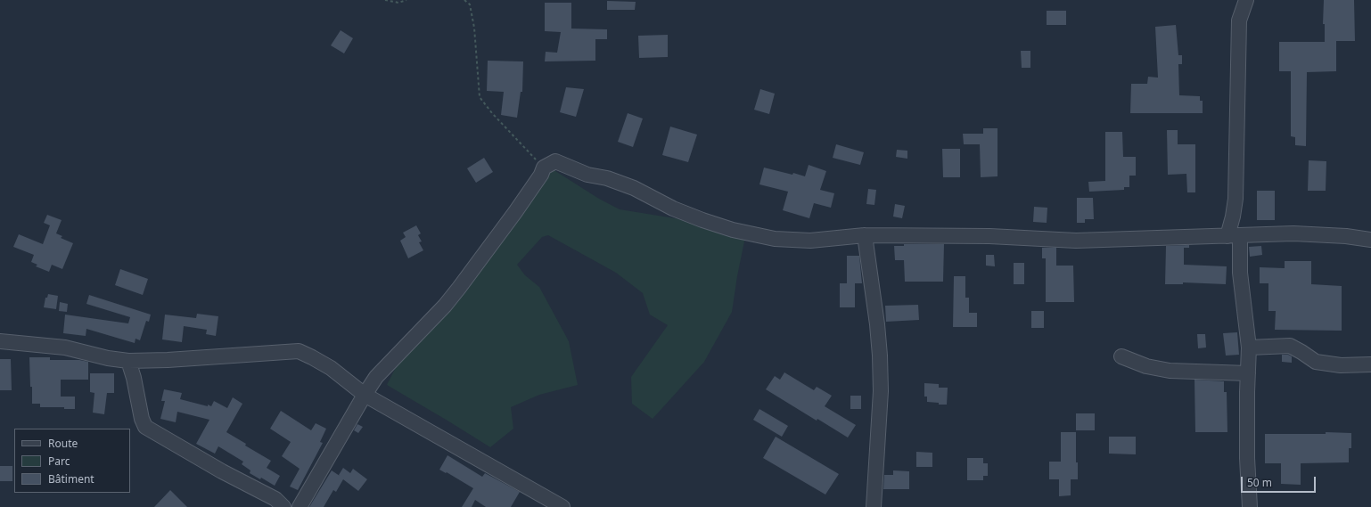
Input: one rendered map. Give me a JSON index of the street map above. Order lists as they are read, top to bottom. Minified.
{"legend":["Route","Parc","Bâtiment"],"scale_bar":"50 m"}
